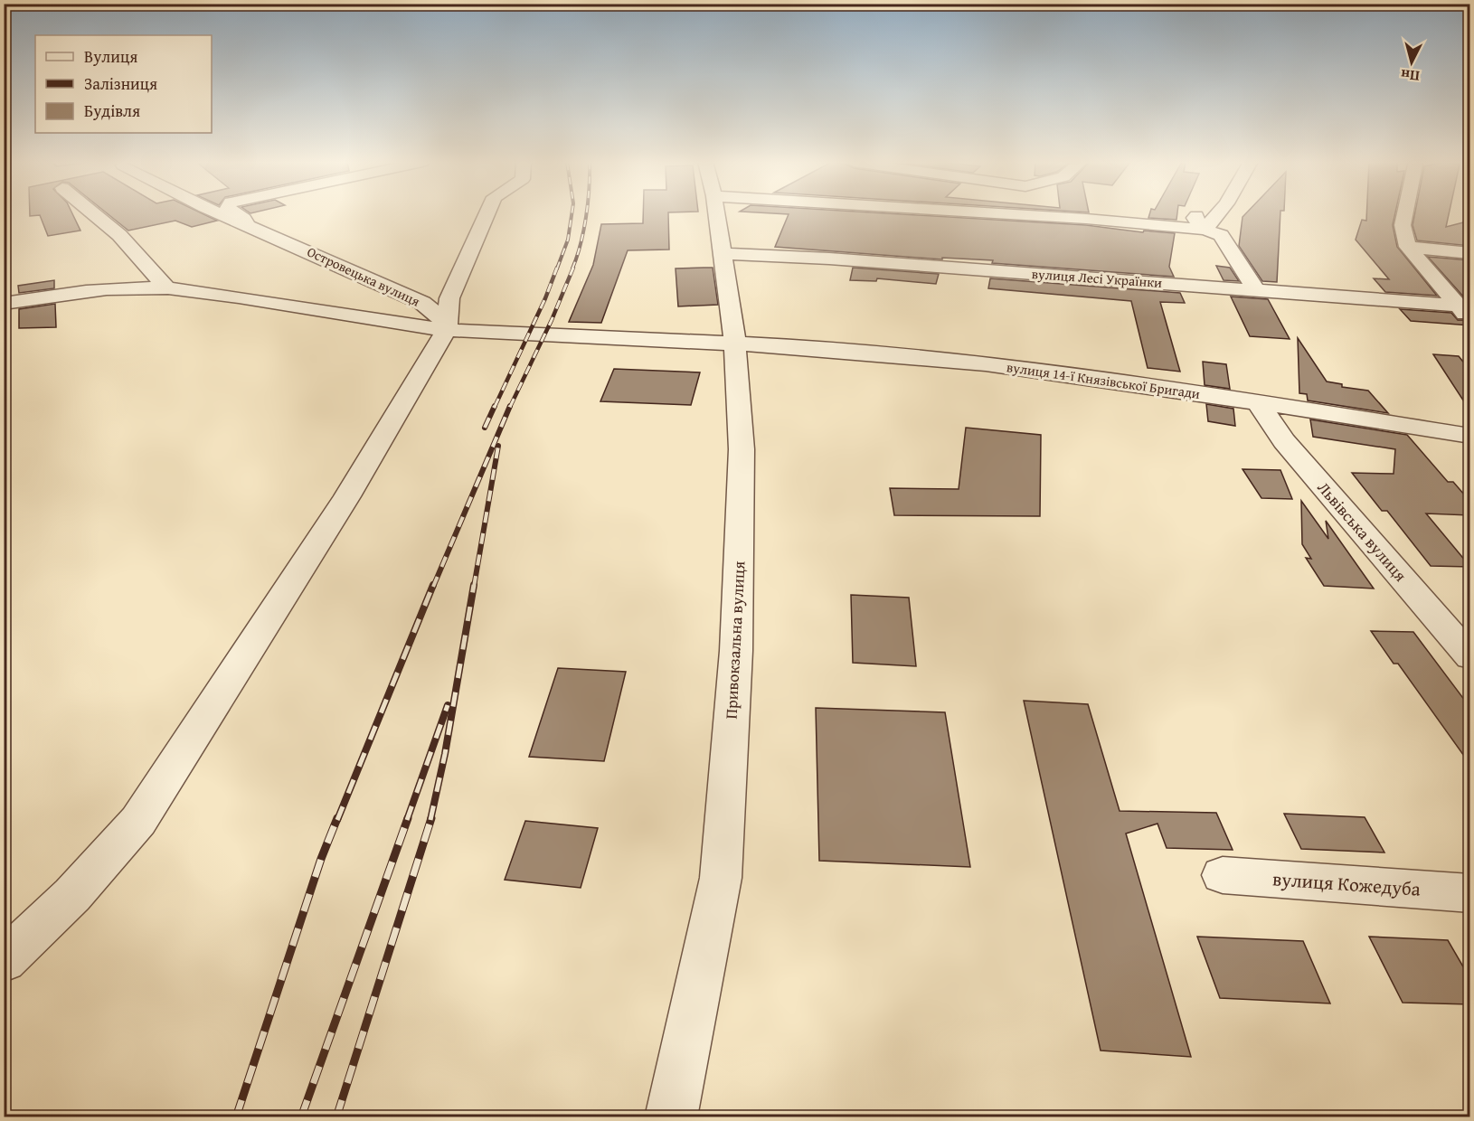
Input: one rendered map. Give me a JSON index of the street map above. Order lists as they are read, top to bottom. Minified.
{"streets":{"street":["Островецька вулиця","вулиця Лесі Українки","вулиця 14-ї Князівської Бригади","Львівська вулиця","Привокзальна вулиця","вулиця Кожедуба"]},"crossings":[["Островецька вулиця","вулиця 14-ї Князівської Бригади"],["Островецька вулиця","Привокзальна вулиця"],["вулиця Лесі Українки","Привокзальна вулиця"],["вулиця 14-ї Князівської Бригади","Львівська вулиця"],["вулиця 14-ї Князівської Бригади","Привокзальна вулиця"]],"legend":["Вулиця","Залізниця","Будівля"],"north":"bottom"}
